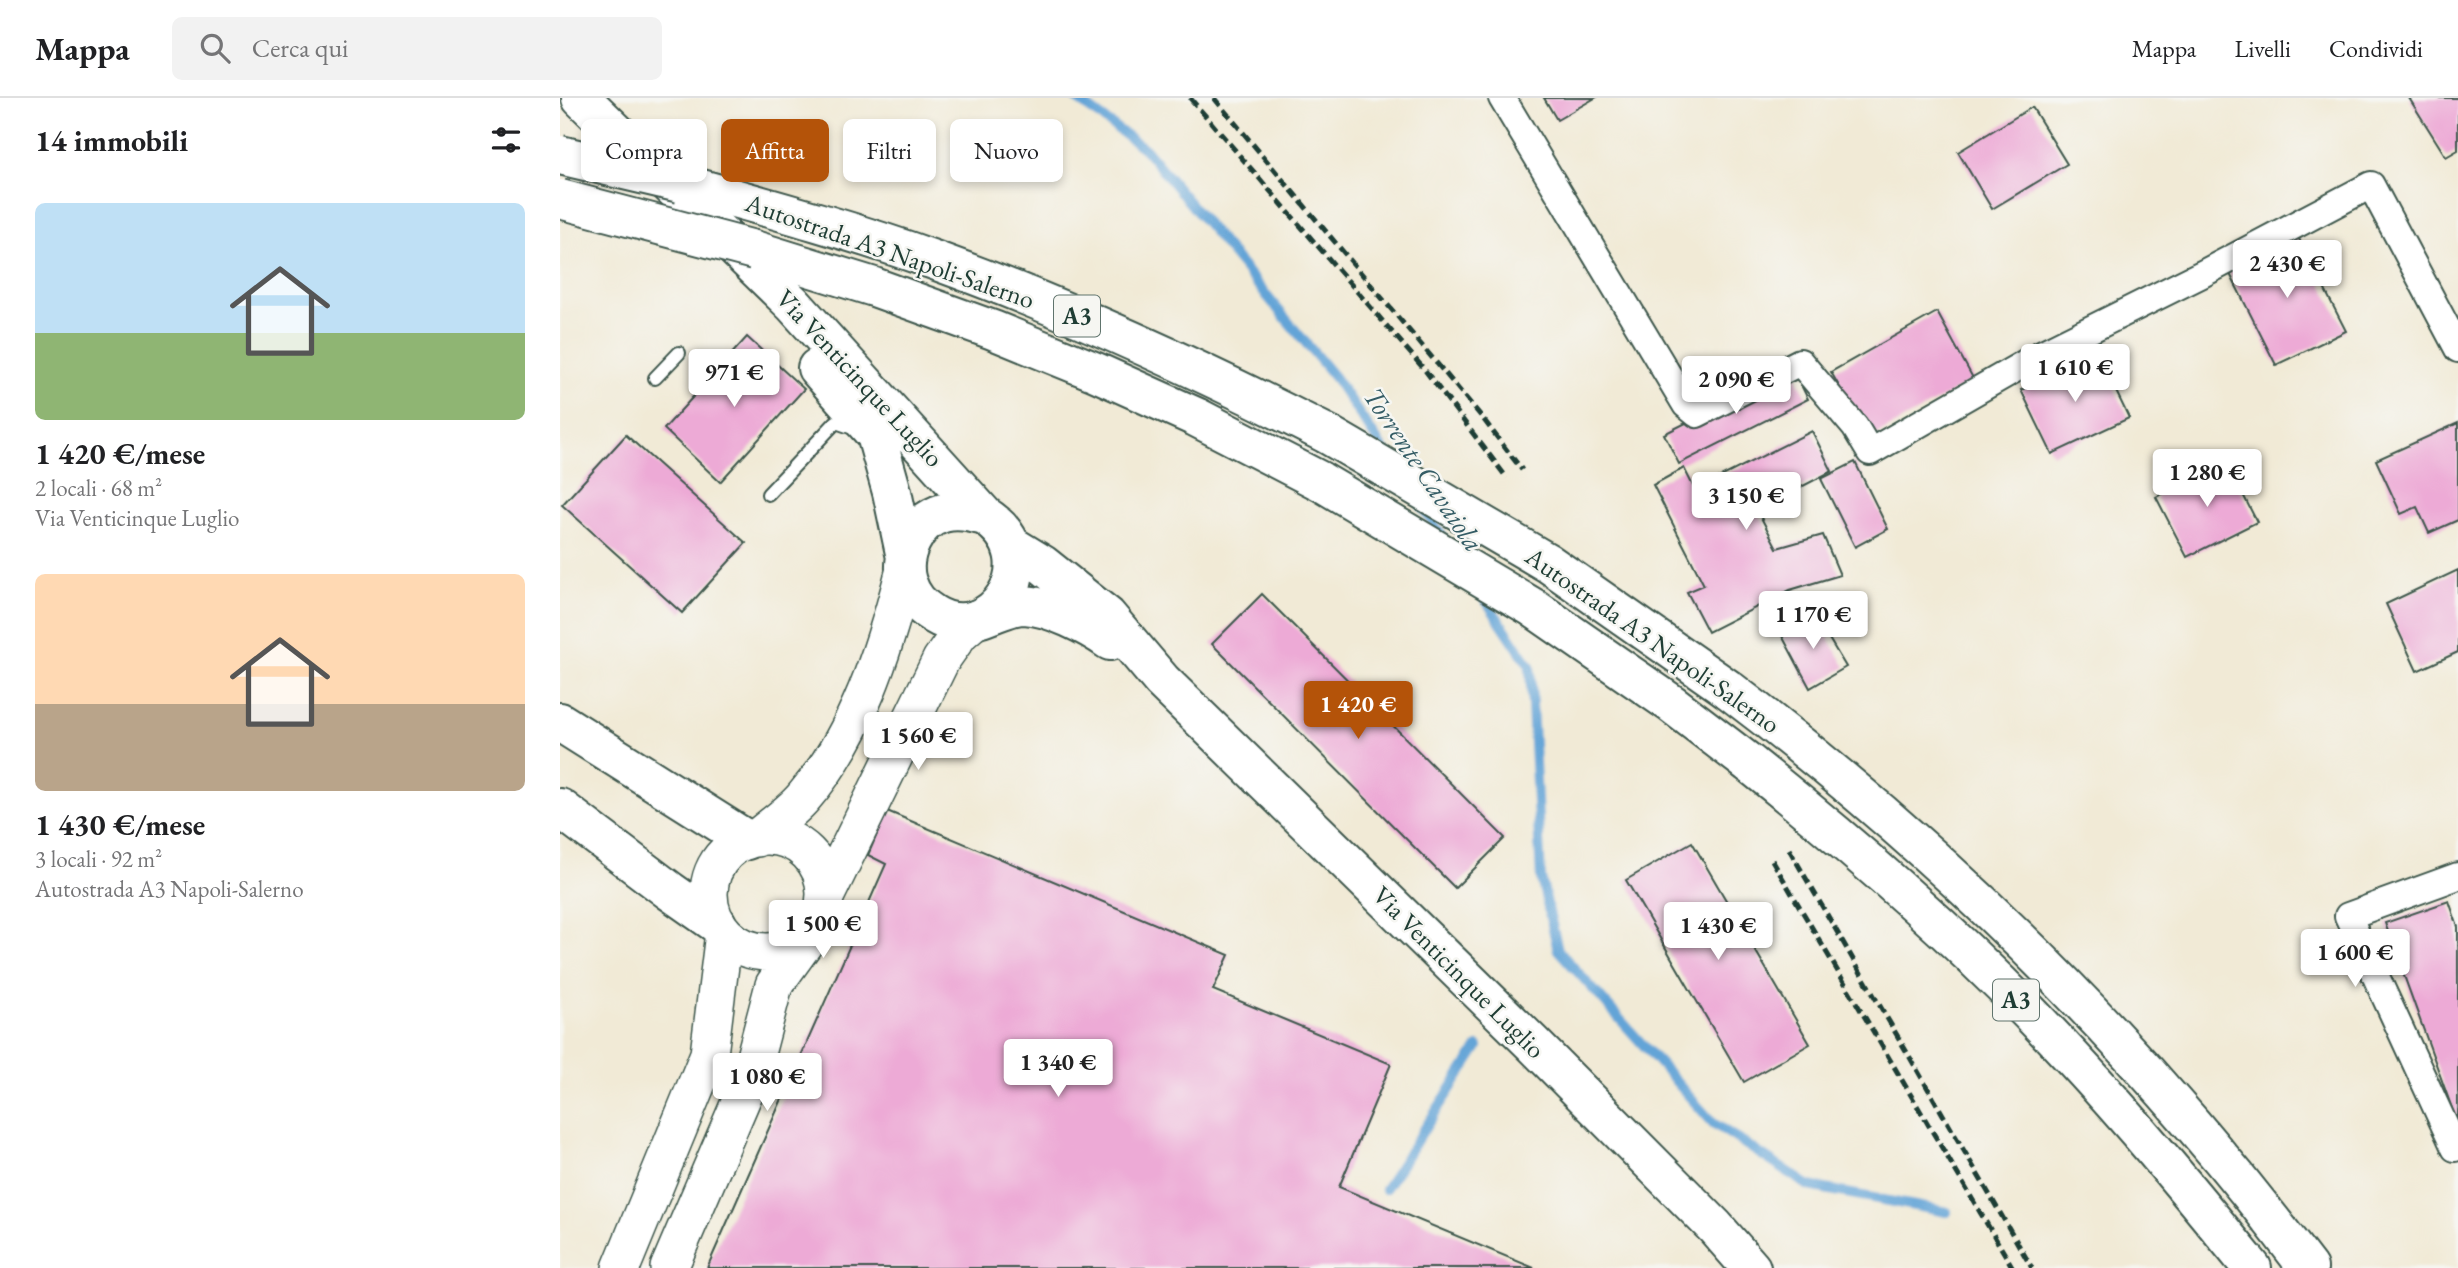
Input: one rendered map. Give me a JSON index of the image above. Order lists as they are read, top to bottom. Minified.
{"streets":{"main road":["Autostrada A3 Napoli-Salerno","A3","Via Venticinque Luglio"]},"water":["Torrente Cavaiola"],"page":{"header":"Mappa","search":"Cerca qui","nav":["Mappa","Livelli","Condividi"],"heading":"14 immobili","chip":["Compra","Affitta","Filtri","Nuovo"],"list":[{"name":"1 420 €/mese","note":"2 locali · 68 m² · Via Venticinque Luglio"},{"name":"1 430 €/mese","note":"3 locali · 92 m² · Autostrada A3 Napoli-Salerno"}],"price":["2 430 €","1 610 €","971 €","2 090 €","1 280 €","3 150 €","1 170 €","1 420 €","1 560 €","1 500 €","1 430 €","1 600 €","1 340 €","1 080 €"]}}
